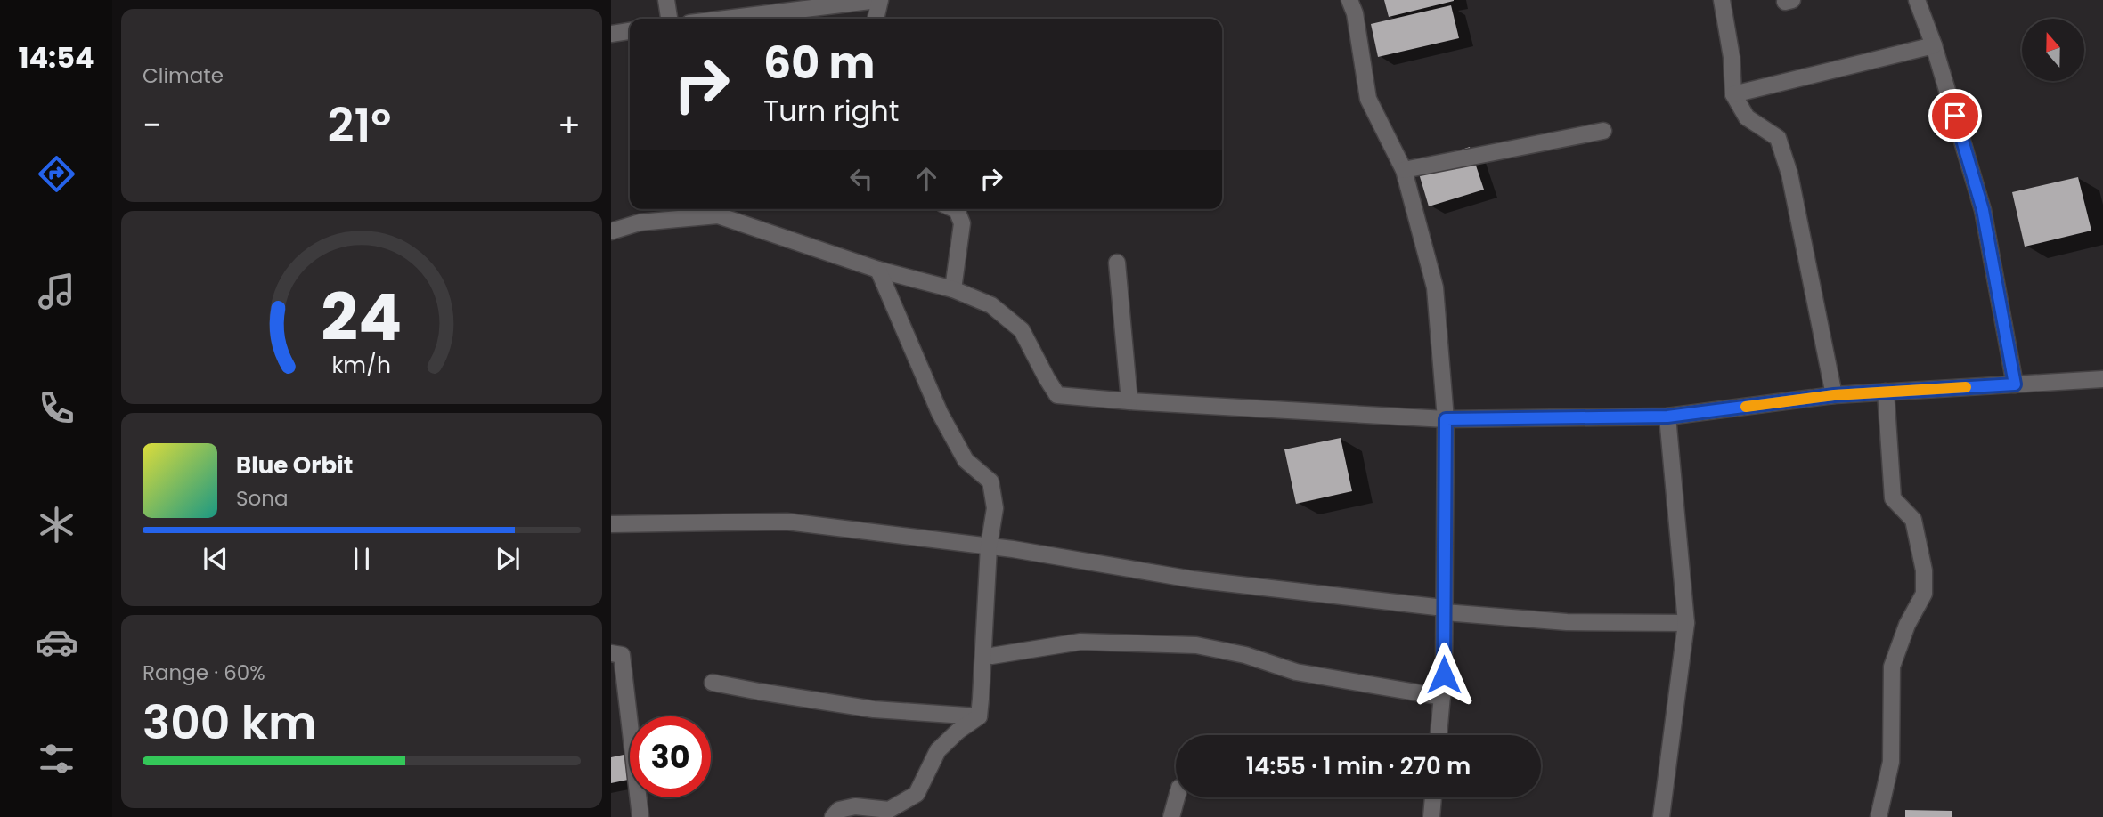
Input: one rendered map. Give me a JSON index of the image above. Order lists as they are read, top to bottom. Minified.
{"north":"top","page":{"tabs":"14:54","tile":["Climate",["Range · 60%","300 km"]],"turn":["60 m","Turn right"],"heat":["−","21°","+"],"song":["Blue Orbit","Sona"],"limit":"30","trip":"14:55 · 1 min · 270 m","gauge":["24","km/h"]}}
